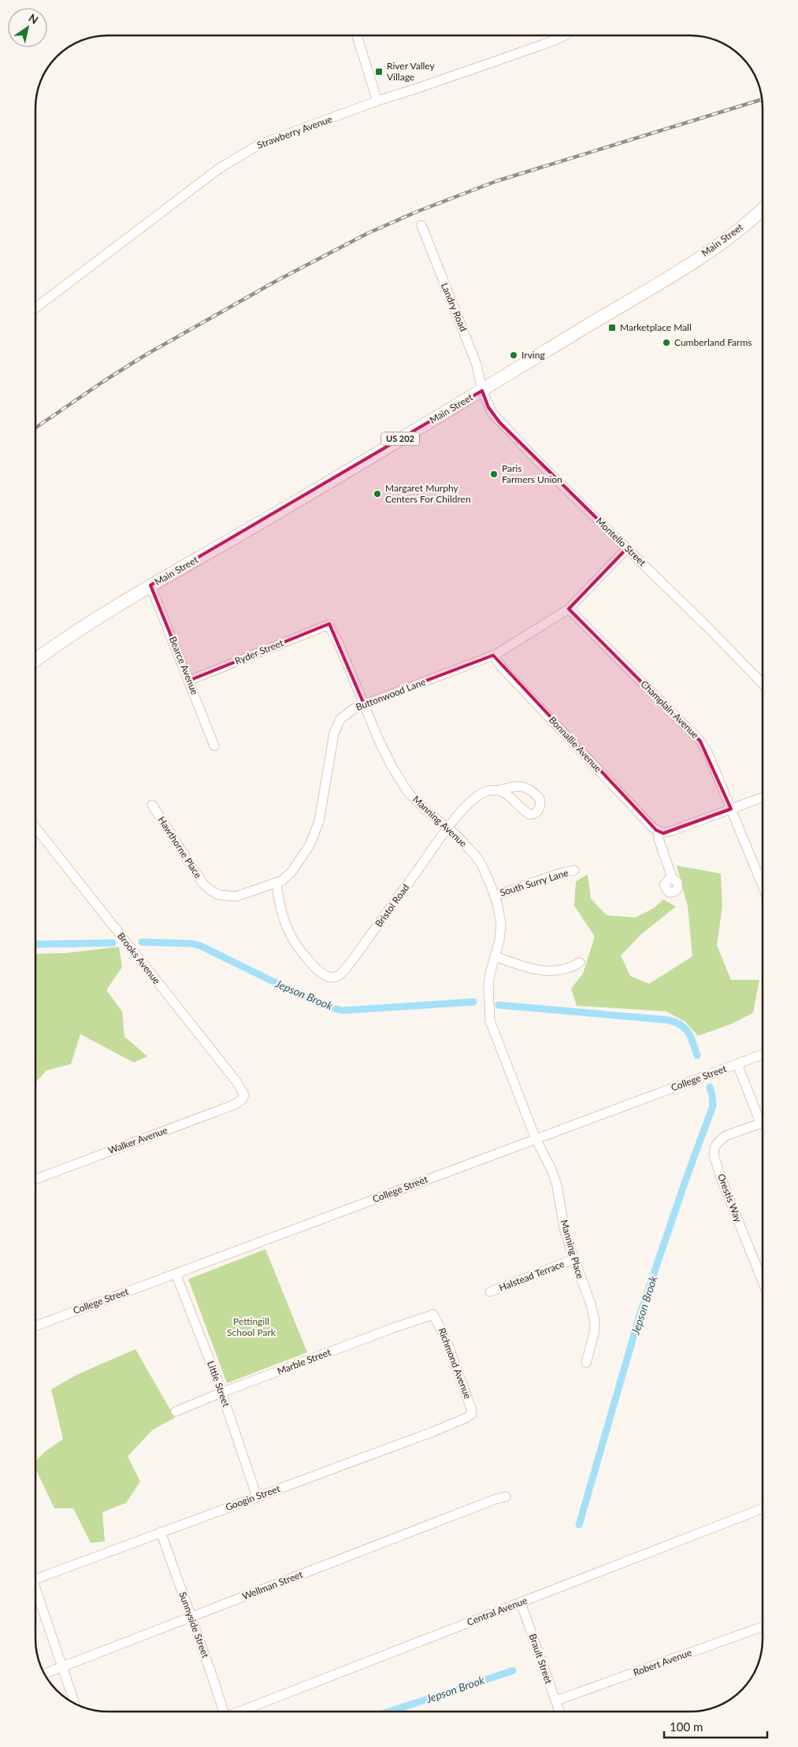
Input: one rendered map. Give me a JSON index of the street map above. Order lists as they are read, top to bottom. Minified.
{"streets":{"highway":["Main Street","US 202"],"street":["Strawberry Avenue","Landry Road","Montello Street","Ryder Street","Bearce Avenue","Buttonwood Lane","Champlain Avenue","Bonnallie Avenue","Manning Avenue","Hawthorne Place","South Surry Lane","Bristol Road","Brooks Avenue","College Street","Walker Avenue","Orestis Way","Manning Place","Halstead Terrace","Marble Street","Richmond Avenue","Little Street","Googin Street","Wellman Street","Central Avenue","Sunnyside Street","Brault Street","Robert Avenue"]},"crossings":[["Main Street","Landry Road"],["Main Street","Montello Street"],["Main Street","Bearce Avenue"],["Landry Road","Montello Street"],["Montello Street","Buttonwood Lane"],["Ryder Street","Bearce Avenue"],["Ryder Street","Manning Avenue"],["Buttonwood Lane","Champlain Avenue"],["Buttonwood Lane","Bonnallie Avenue"],["Buttonwood Lane","Manning Avenue"],["Buttonwood Lane","Hawthorne Place"],["Buttonwood Lane","Bristol Road"],["Manning Avenue","South Surry Lane"],["Manning Avenue","Bristol Road"],["Manning Avenue","College Street"],["Manning Avenue","Manning Place"],["Hawthorne Place","Bristol Road"],["Brooks Avenue","Walker Avenue"],["College Street","Manning Place"],["College Street","Little Street"],["Manning Place","Halstead Terrace"],["Marble Street","Richmond Avenue"],["Marble Street","Little Street"],["Richmond Avenue","Googin Street"],["Little Street","Googin Street"],["Googin Street","Sunnyside Street"],["Wellman Street","Sunnyside Street"],["Central Avenue","Brault Street"],["Brault Street","Robert Avenue"]],"water":["Jepson Brook"],"parks":["Pettingill School Park"],"places":{"transit":["River Valley Village","Marketplace Mall"],"other":["Cumberland Farms","Irving","Paris Farmers Union","Margaret Murphy Centers For Children"]},"scale_bar":"100 m","north":"top right"}
